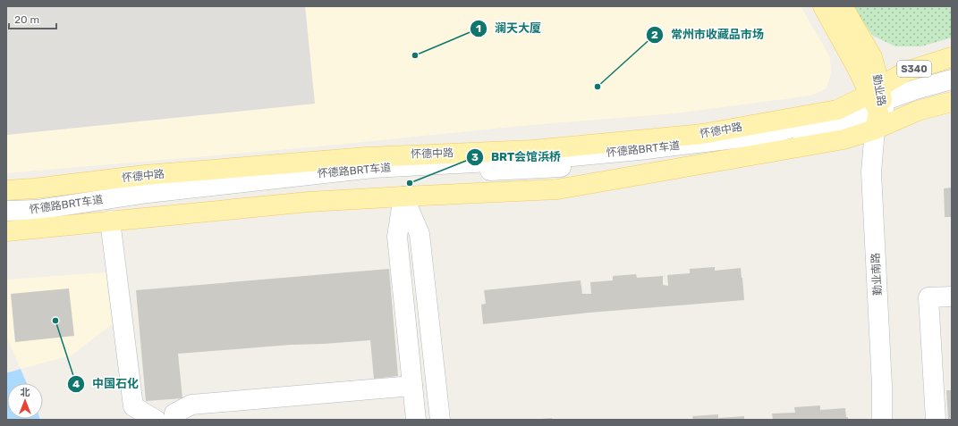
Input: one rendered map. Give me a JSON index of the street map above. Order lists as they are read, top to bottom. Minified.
{"streets":{"main road":["S340","勤业路","怀德中路"],"street":["怀德路BRT车道","勤业南路"]},"crossings":[["勤业路","怀德中路"],["勤业路","怀德路BRT车道"],["勤业路","勤业南路"],["怀德中路","怀德路BRT车道"],["怀德中路","勤业南路"],["怀德路BRT车道","勤业南路"]],"places":["澜天大厦","常州市收藏品市场","BRT会馆浜桥","中国石化"],"scale_bar":"20 m","north":"top"}
